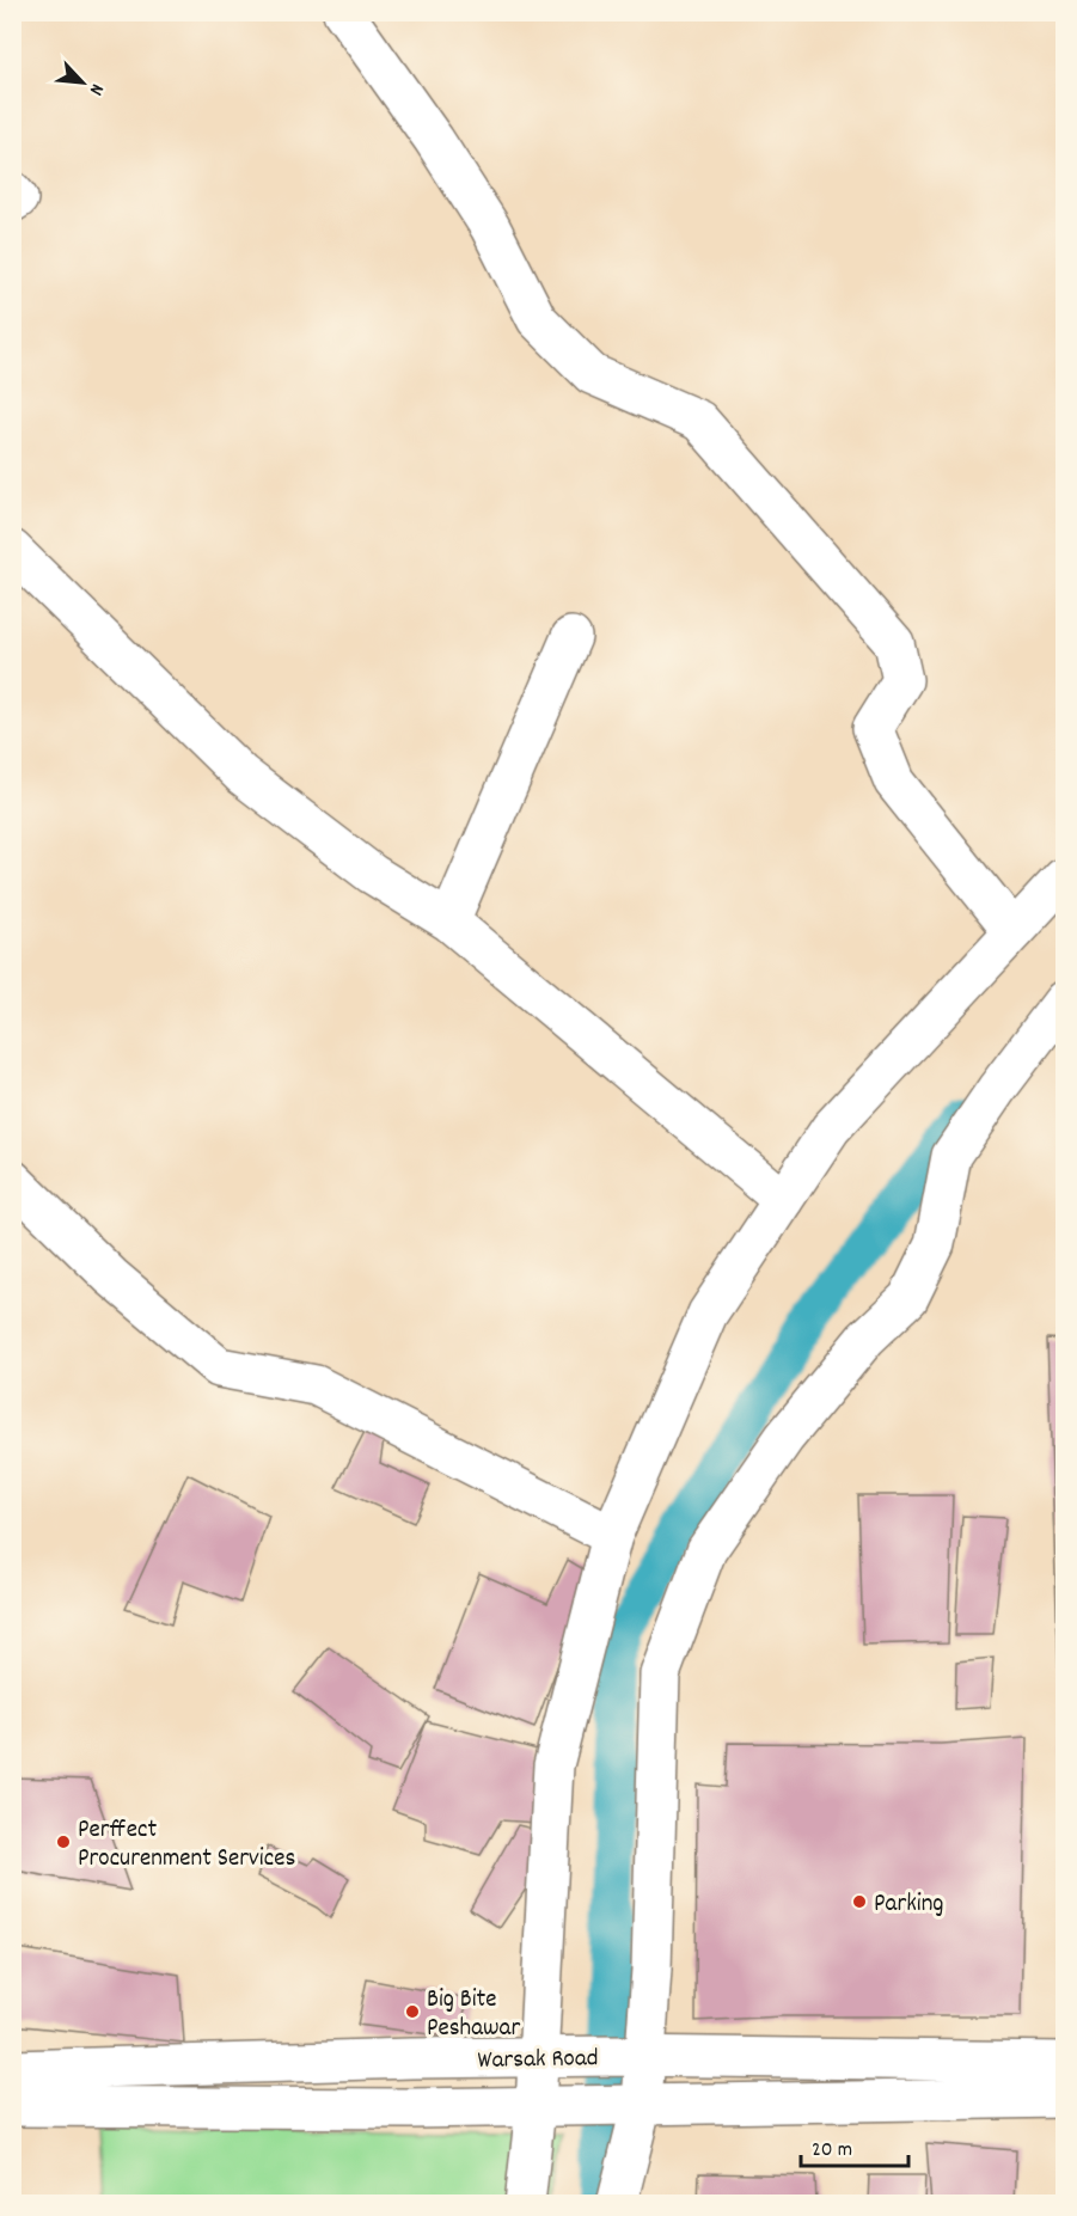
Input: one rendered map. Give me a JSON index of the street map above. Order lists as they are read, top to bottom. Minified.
{"streets":{"street":["Warsak Road"]},"places":["Perffect Procurenment Services","Parking","Big Bite Peshawar"],"scale_bar":"20 m","north":"bottom right"}
